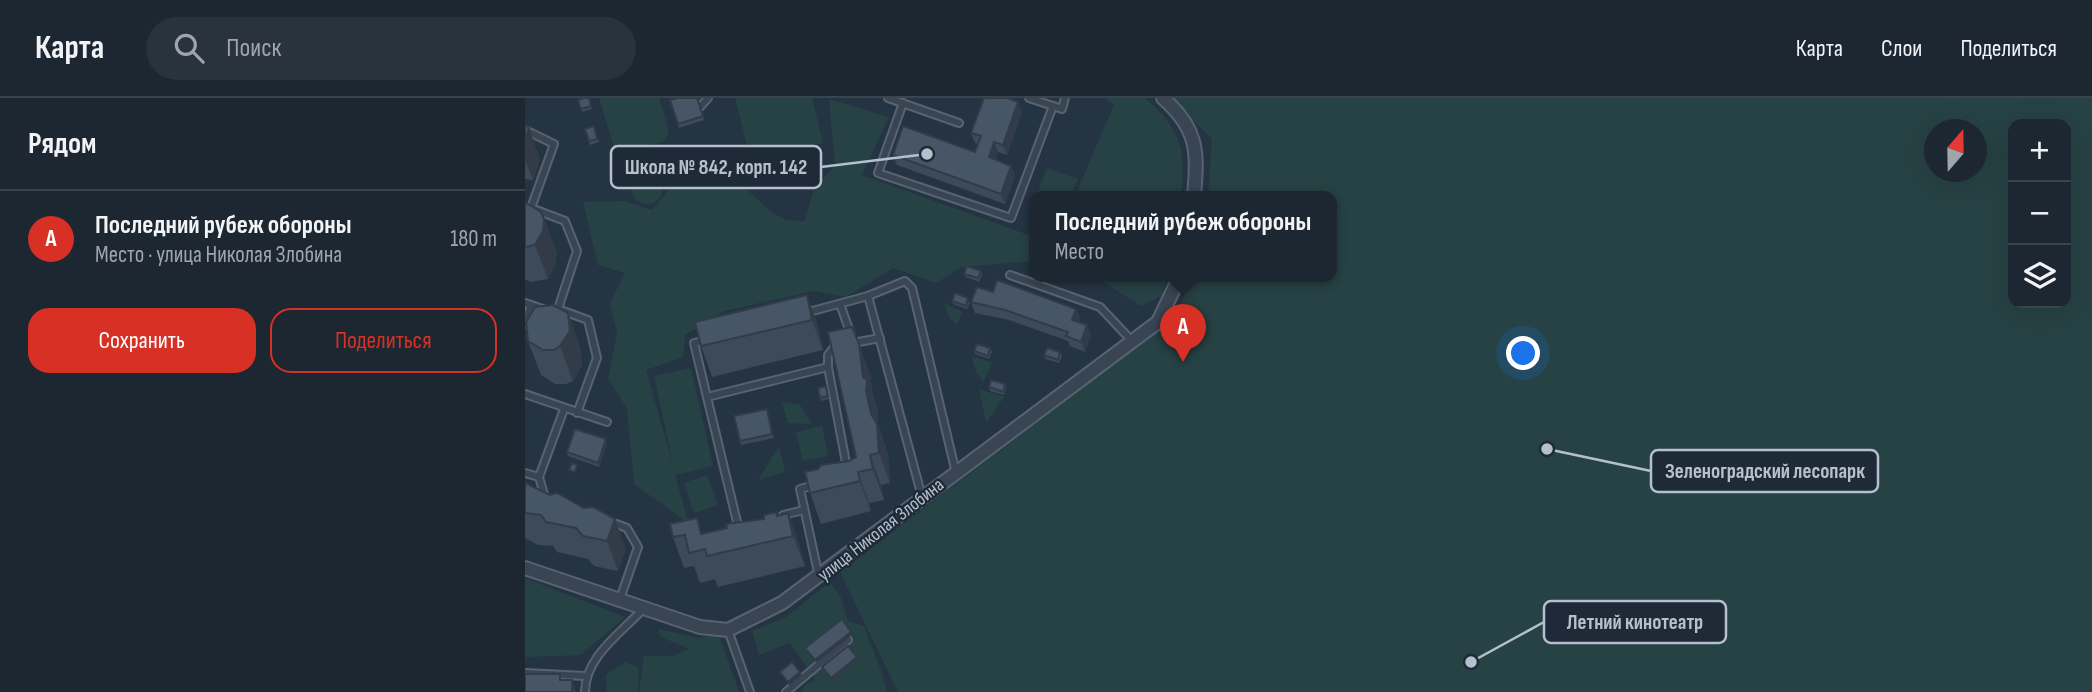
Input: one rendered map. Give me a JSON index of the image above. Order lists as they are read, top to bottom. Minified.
{"streets":{"street":["улица Николая Злобина"]},"places":["Школа № 842, корп. 142","Зеленоградский лесопарк","Летний кинотеатр"],"north":"top","page":{"header":"Карта","search":"Поиск","nav":["Карта","Слои","Поделиться"],"heading":"Рядом","map_buttons":["+","−"],"list":[{"mark":"A","name":"Последний рубеж обороны","note":"Место · улица Николая Злобина","value":"180 m"}],"popup":["Последний рубеж обороны","Место"],"buttons":["Сохранить","Поделиться"],"pins":"A"}}
